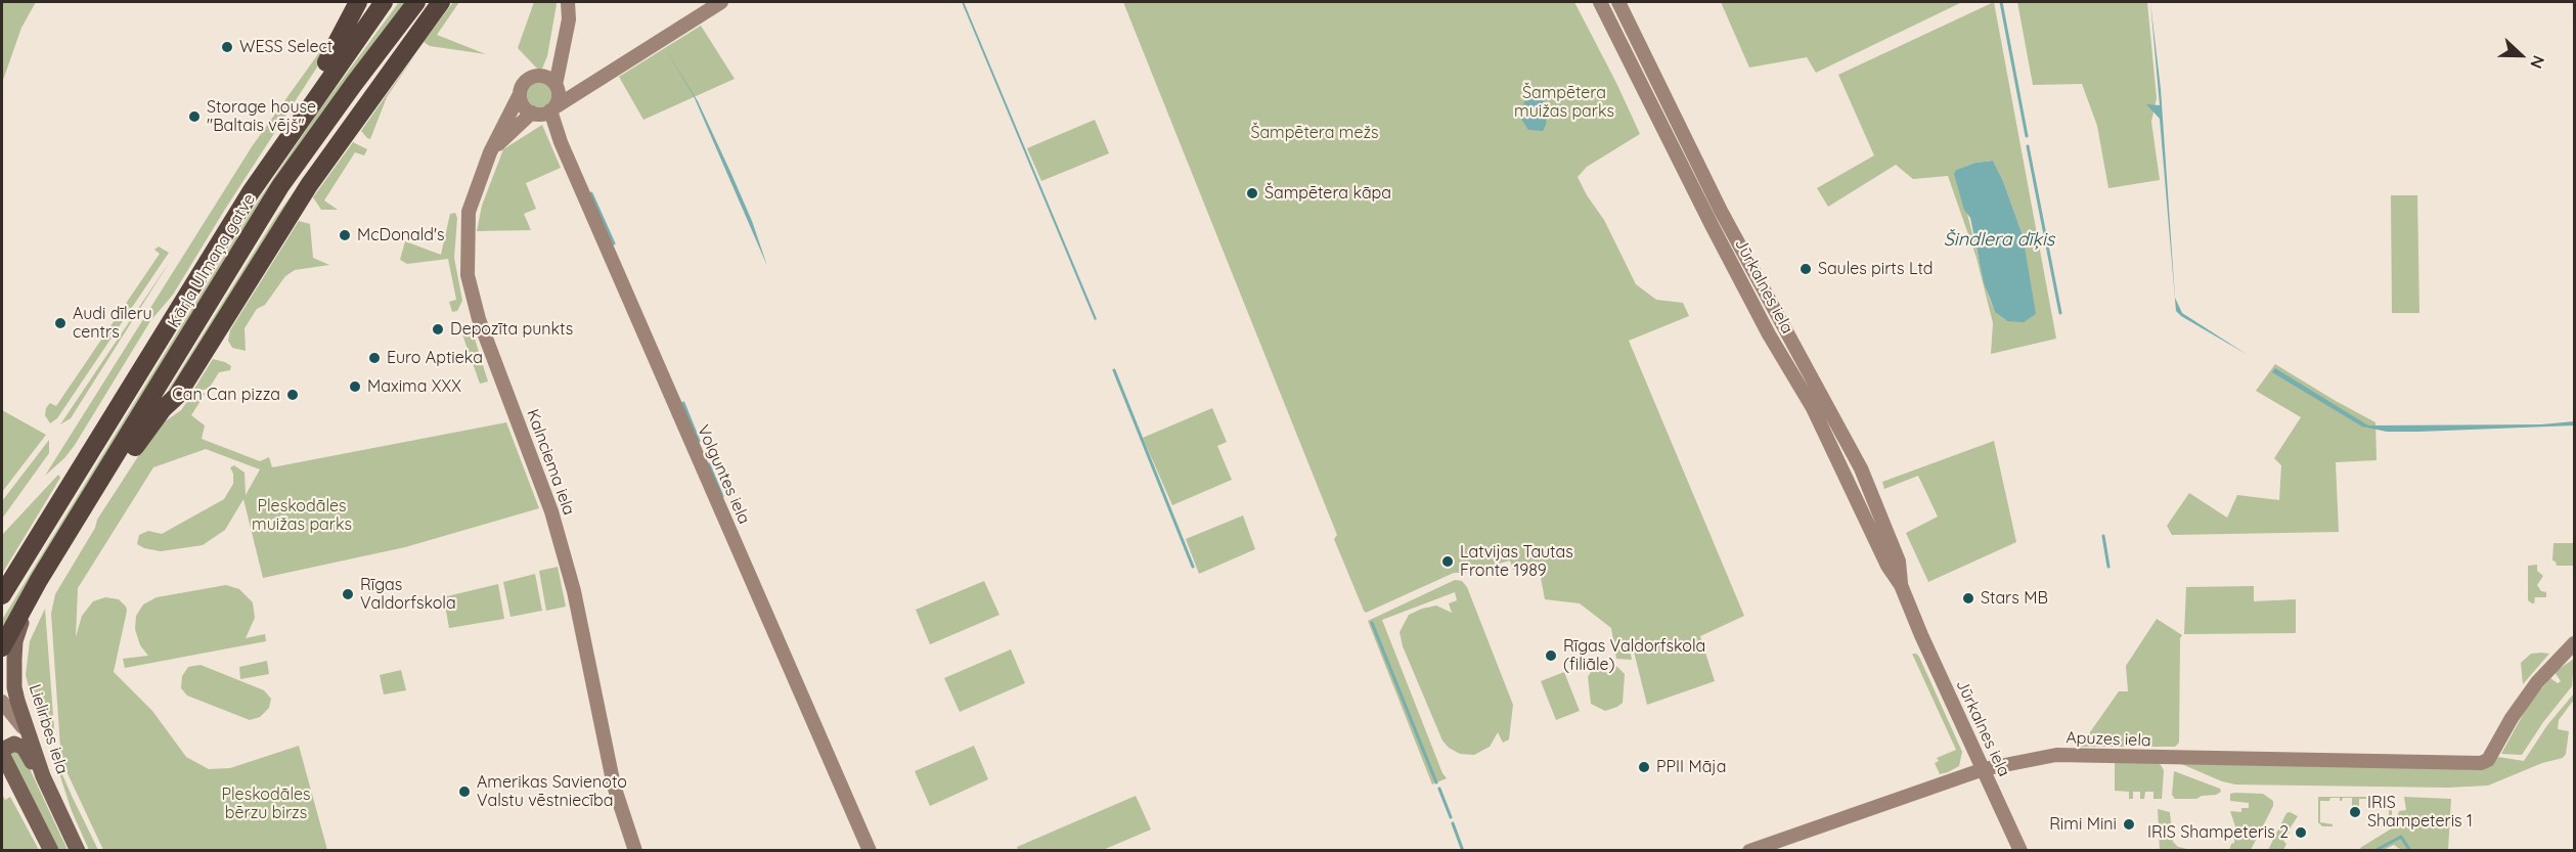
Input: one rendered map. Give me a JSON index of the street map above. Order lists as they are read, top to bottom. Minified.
{"streets":{"highway":["Kārļa Ulmaņa gatve"],"main road":["Lielirbes iela"],"street":["Jūrkalnes iela","Kalnciema iela","Volguntes iela","Apuzes iela"]},"crossings":[["Kārļa Ulmaņa gatve","Lielirbes iela"],["Jūrkalnes iela","Apuzes iela"],["Kalnciema iela","Volguntes iela"]],"water":["Šindlera dīķis"],"parks":["Šampētera muižas parks","Šampētera mežs","Pleskodāles muižas parks","Pleskodāles bērzu birzs"],"places":["WESS Select","Storage house \"Baltais vējš\"","Šampētera kāpa","McDonald's","Saules pirts Ltd","Audi dīleru centrs","Depozīta punkts","Euro Aptieka","Maxima XXX","Can Can pizza","Latvijas Tautas Fronte 1989","Rīgas Valdorfskola","Stars MB","Rīgas Valdorfskola (filiāle)","PPII Māja","Amerikas Savienoto Valstu vēstniecība","IRIS Shampeteris 1","Rimi Mini","IRIS Shampeteris 2"],"north":"right"}
